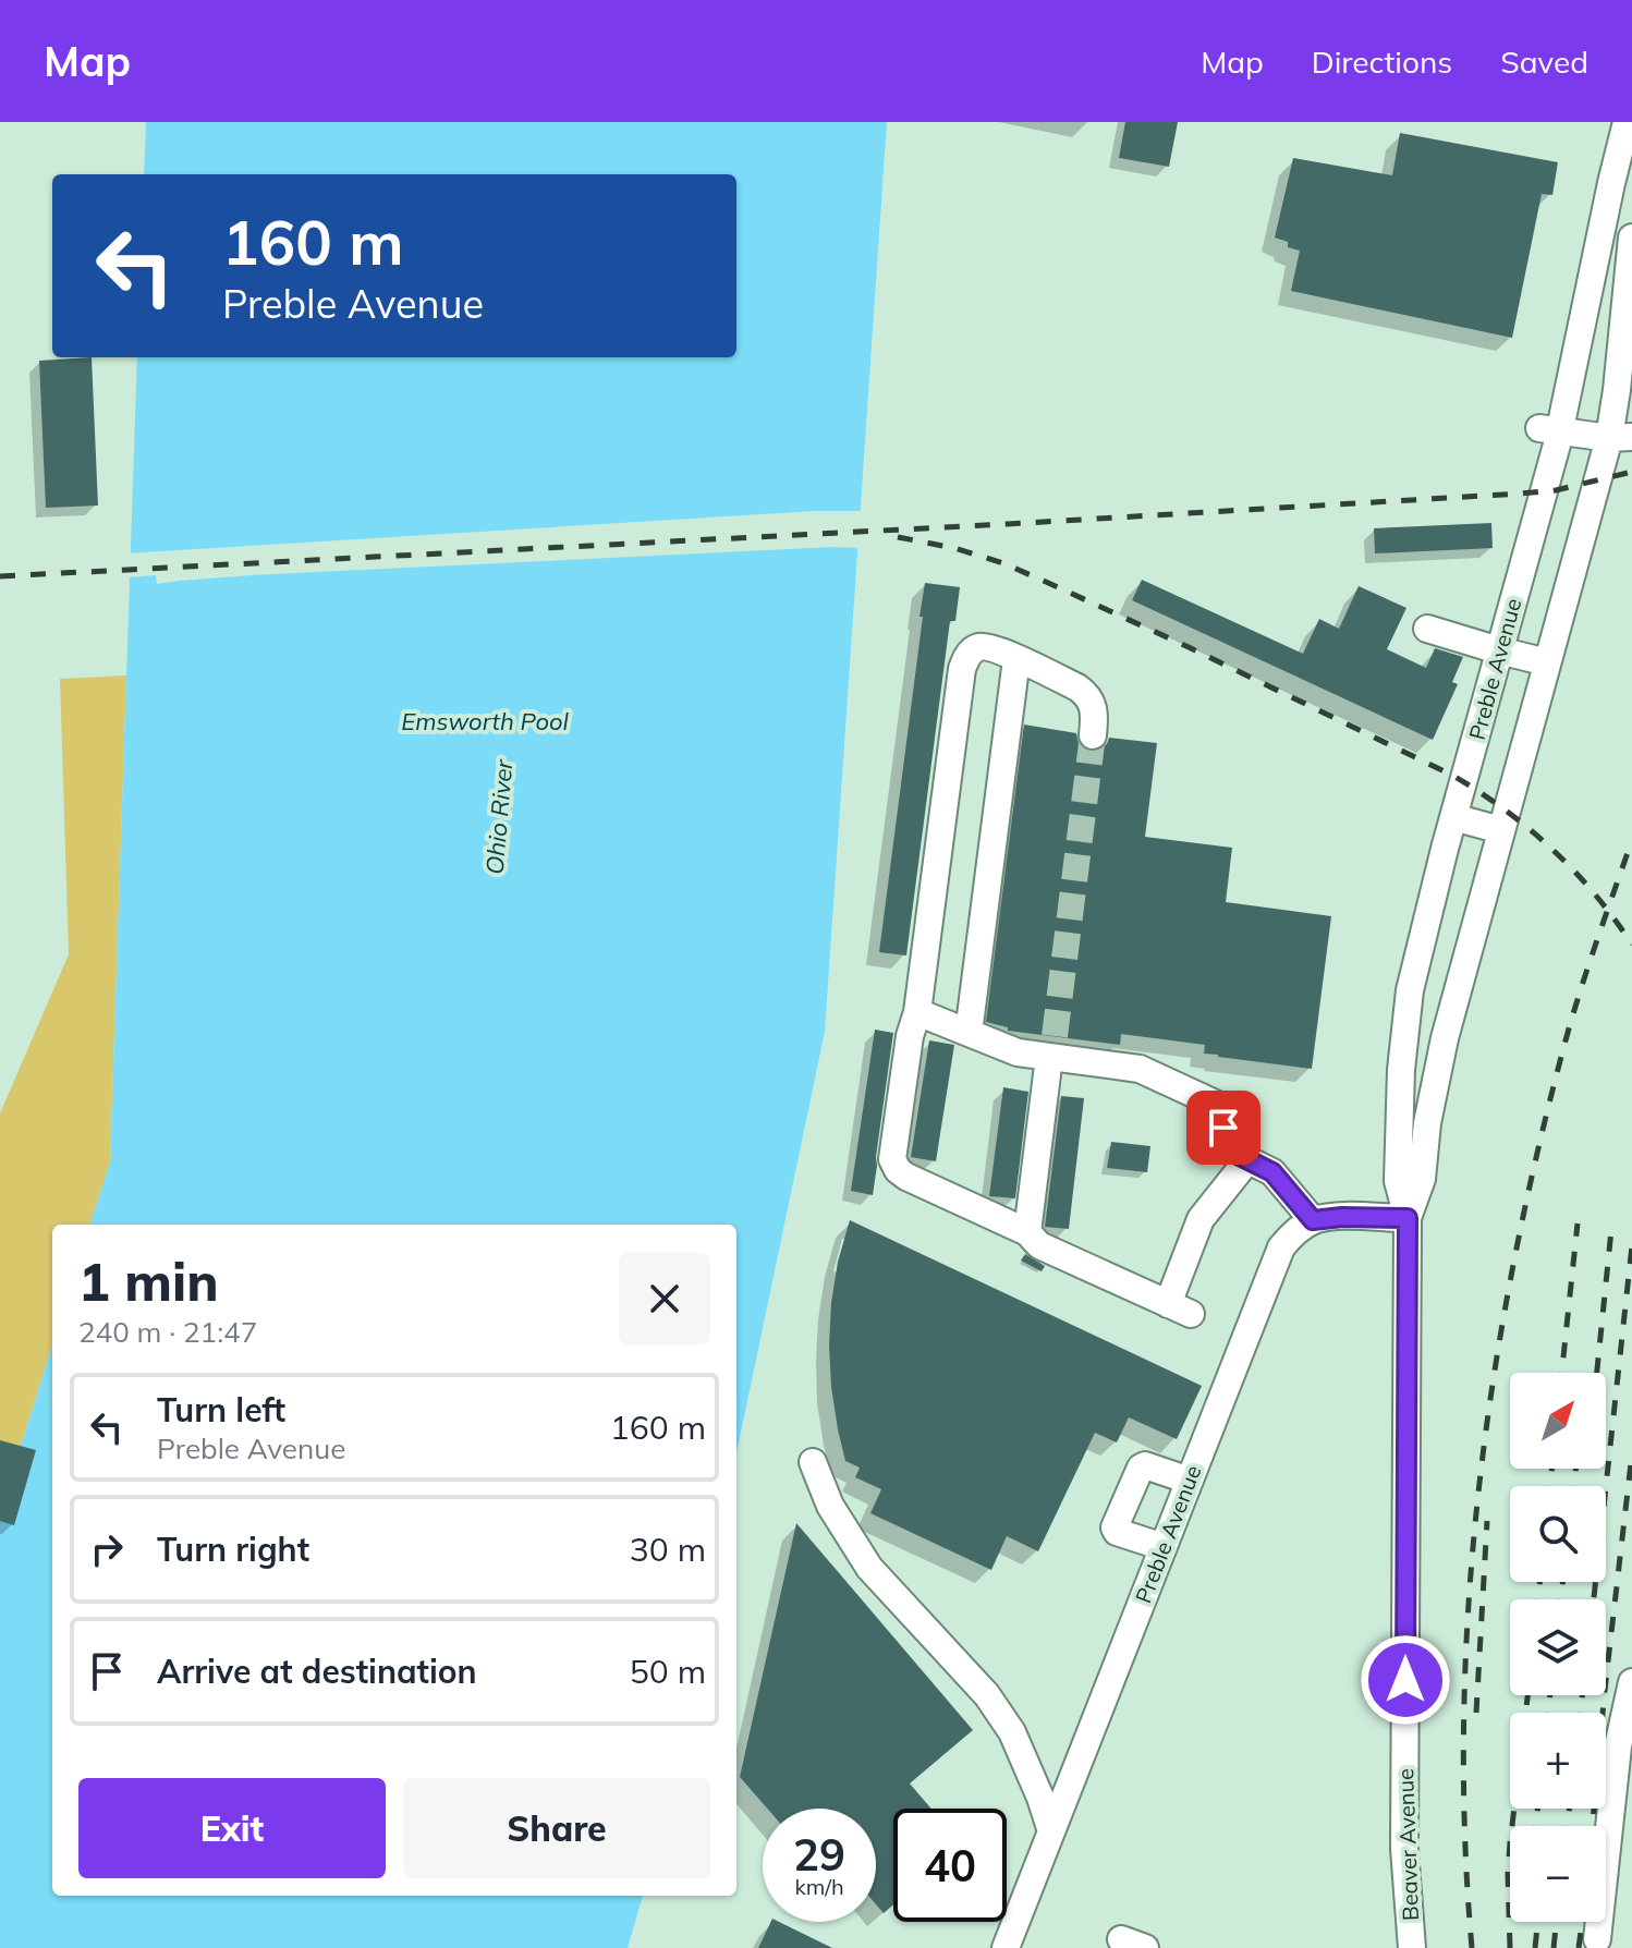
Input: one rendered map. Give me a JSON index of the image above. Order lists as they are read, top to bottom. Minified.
{"streets":{"street":["Preble Avenue","Beaver Avenue"]},"crossings":[["Preble Avenue","Beaver Avenue"]],"water":["Emsworth Pool","Ohio River"],"north":"top right","page":{"header":"Map","nav":["Map","Directions","Saved"],"turn":["160 m","Preble Avenue"],"heading":["1 min","240 m · 21:47"],"map_buttons":["+","−"],"list":[{"name":"Turn left","note":"Preble Avenue","value":"160 m"},{"name":"Turn right","value":"30 m"},{"name":"Arrive at destination","value":"50 m"}],"buttons":["Exit","Share"],"speed":"29 km/h","limit":"40"}}
